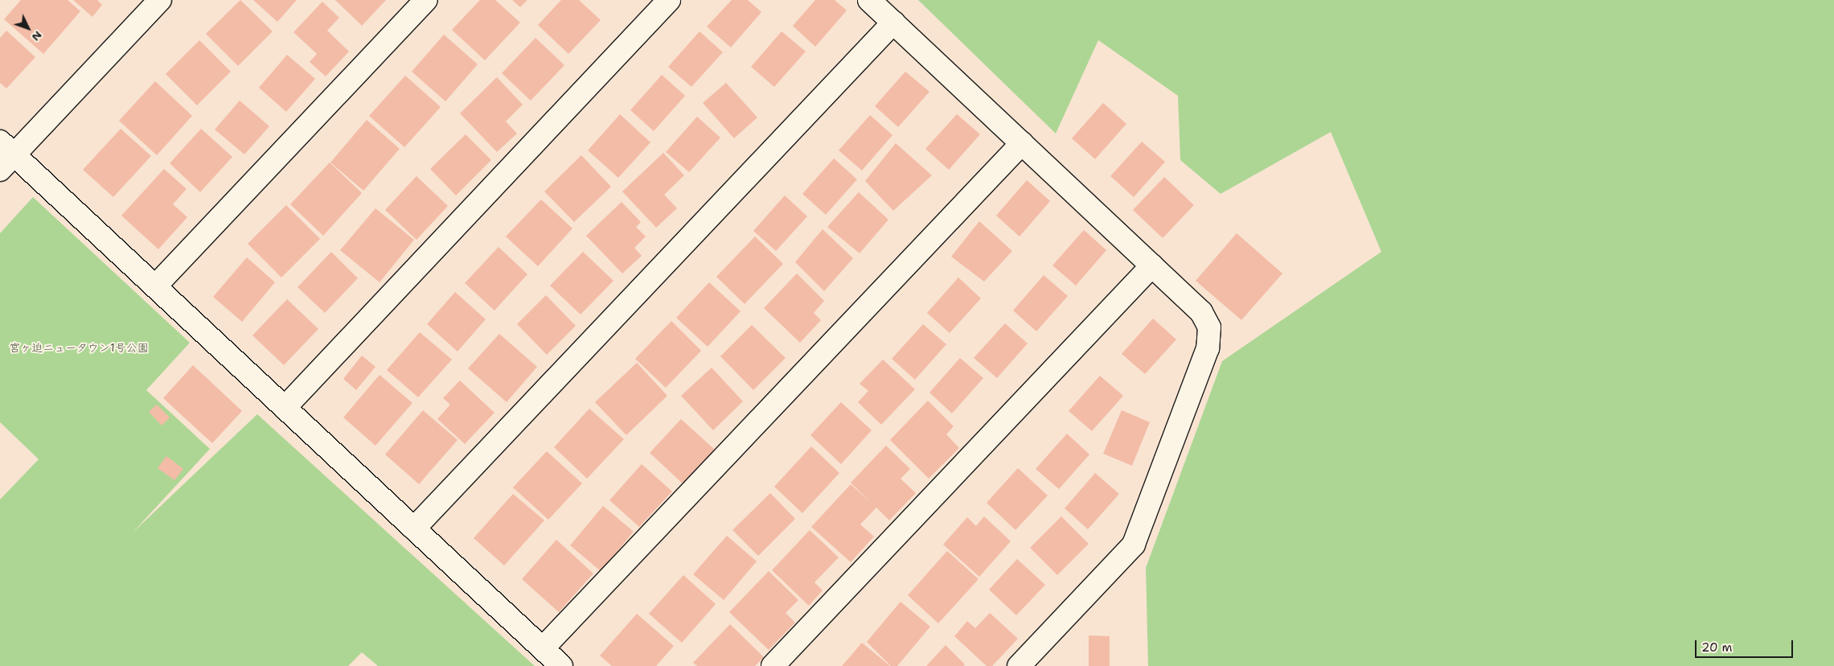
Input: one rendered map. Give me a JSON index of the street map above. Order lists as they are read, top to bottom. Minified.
{"parks":["宮ヶ迫ニュータウン1号公園"],"scale_bar":"20 m","north":"bottom right"}
